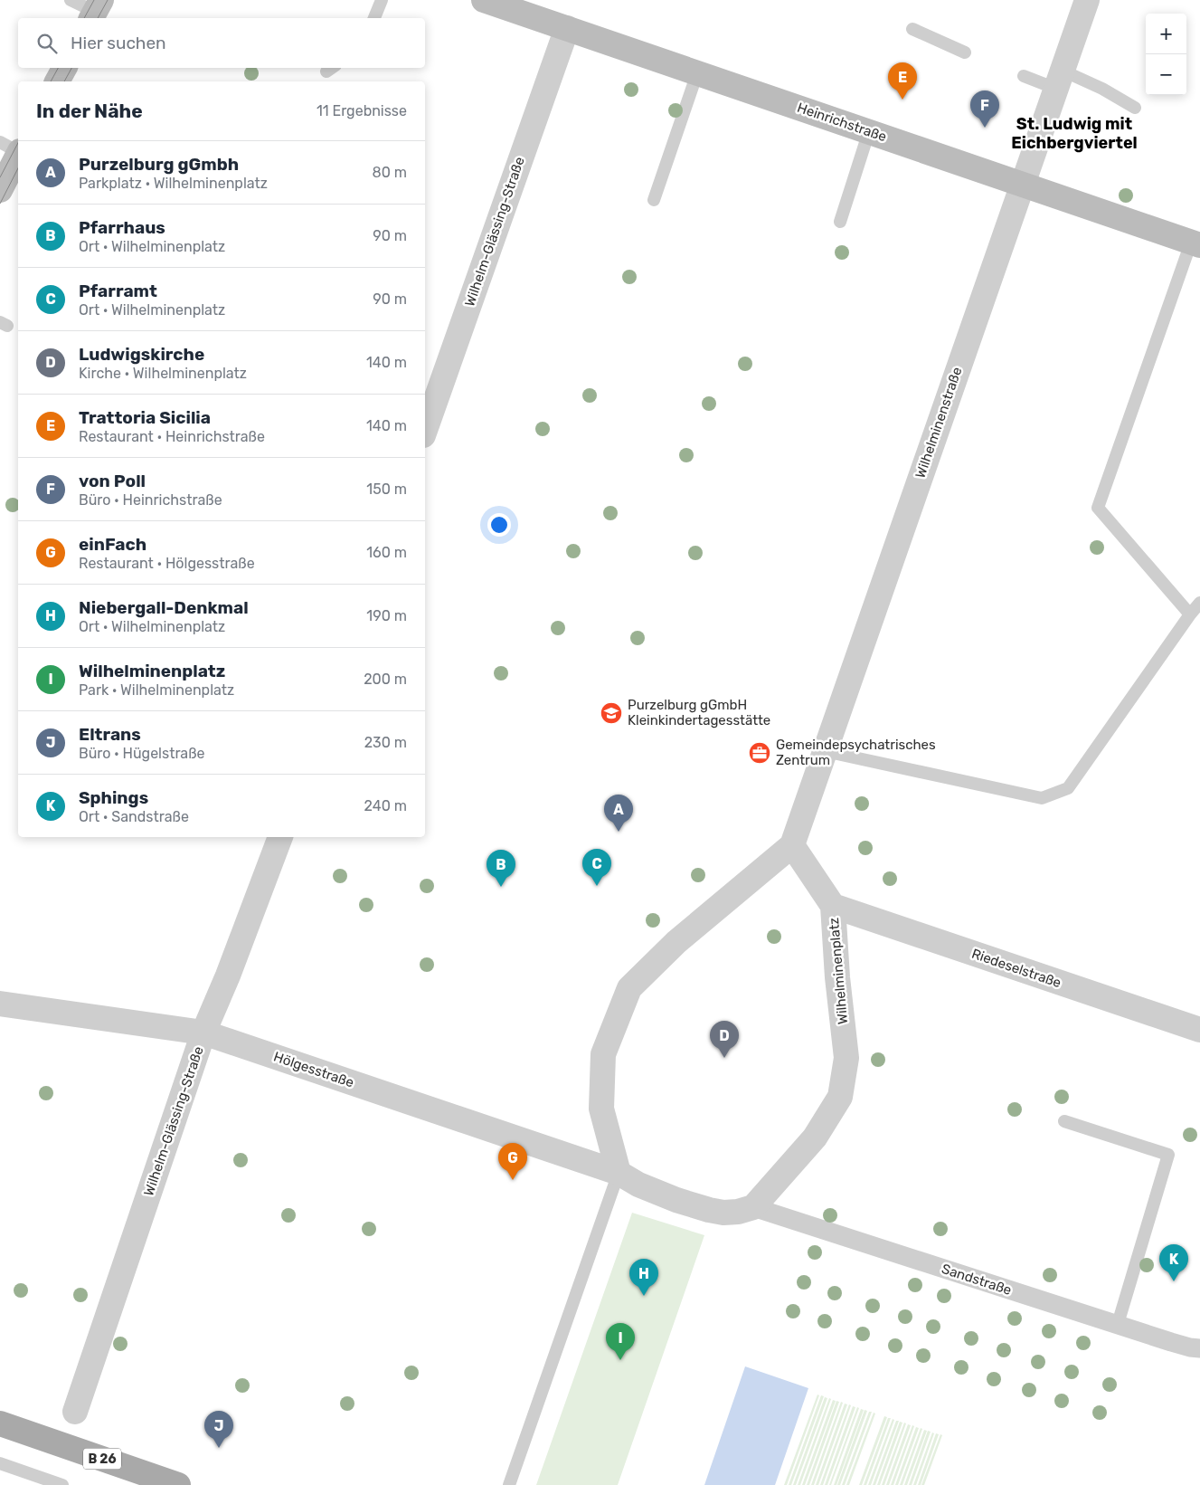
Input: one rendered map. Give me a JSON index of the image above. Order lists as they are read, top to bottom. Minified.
{"streets":{"main road":["Heinrichstraße","B 26"],"street":["Wilhelm-Glässing-Straße","Wilhelminenstraße","Riedeselstraße","Wilhelminenplatz","Hölgesstraße","Sandstraße"]},"crossings":[["Heinrichstraße","Wilhelm-Glässing-Straße"],["Heinrichstraße","Wilhelminenstraße"],["Wilhelm-Glässing-Straße","Hölgesstraße"],["Wilhelminenstraße","Wilhelminenplatz"],["Riedeselstraße","Wilhelminenplatz"],["Wilhelminenplatz","Sandstraße"]],"districts":["St. Ludwig mit Eichbergviertel"],"places":{"school or university":["Purzelburg gGmbH Kleinkindertagesstätte"],"office":["Gemeindepsychatrisches Zentrum"]},"page":{"map_buttons":["+","−"],"search":"Hier suchen","pins":["E","F","A","C","B","D","G","K","H","I","J"],"heading":["In der Nähe","11 Ergebnisse"],"list":[{"mark":"A","name":"Purzelburg gGmbh","note":"Parkplatz · Wilhelminenplatz","value":"80 m"},{"mark":"B","name":"Pfarrhaus","note":"Ort · Wilhelminenplatz","value":"90 m"},{"mark":"C","name":"Pfarramt","note":"Ort · Wilhelminenplatz","value":"90 m"},{"mark":"D","name":"Ludwigskirche","note":"Kirche · Wilhelminenplatz","value":"140 m"},{"mark":"E","name":"Trattoria Sicilia","note":"Restaurant · Heinrichstraße","value":"140 m"},{"mark":"F","name":"von Poll","note":"Büro · Heinrichstraße","value":"150 m"},{"mark":"G","name":"einFach","note":"Restaurant · Hölgesstraße","value":"160 m"},{"mark":"H","name":"Niebergall-Denkmal","note":"Ort · Wilhelminenplatz","value":"190 m"},{"mark":"I","name":"Wilhelminenplatz","note":"Park · Wilhelminenplatz","value":"200 m"},{"mark":"J","name":"Eltrans","note":"Büro · Hügelstraße","value":"230 m"},{"mark":"K","name":"Sphings","note":"Ort · Sandstraße","value":"240 m"}]}}
